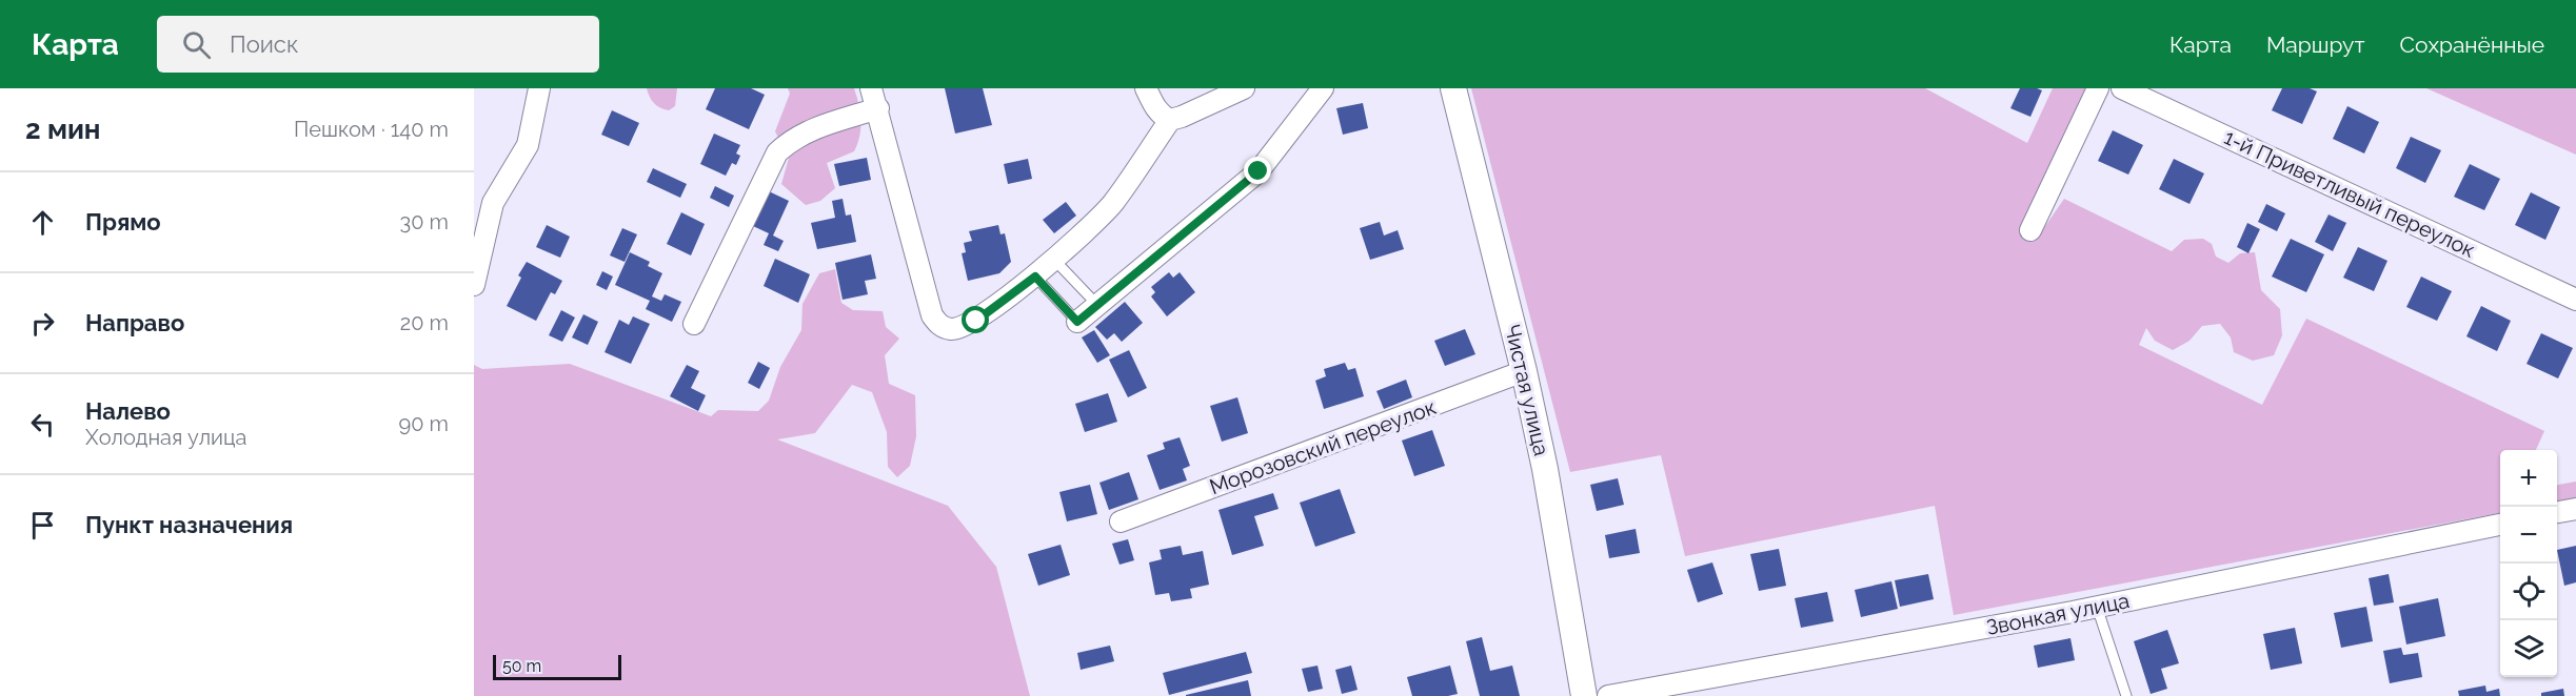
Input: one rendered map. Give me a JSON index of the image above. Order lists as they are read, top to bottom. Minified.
{"streets":{"street":["1-й Приветливый переулок","Чистая улица","Морозовский переулок","Звонкая улица"]},"crossings":[["Чистая улица","Морозовский переулок"]],"scale_bar":"50 m","page":{"header":"Карта","search":"Поиск","nav":["Карта","Маршрут","Сохранённые"],"heading":["2 мин","Пешком · 140 m"],"list":[["Прямо","30 m"],["Направо","20 m"],["Налево","Холодная улица","90 m"],"Пункт назначения"],"map_buttons":["+","−"],"scale":"50 m"}}
